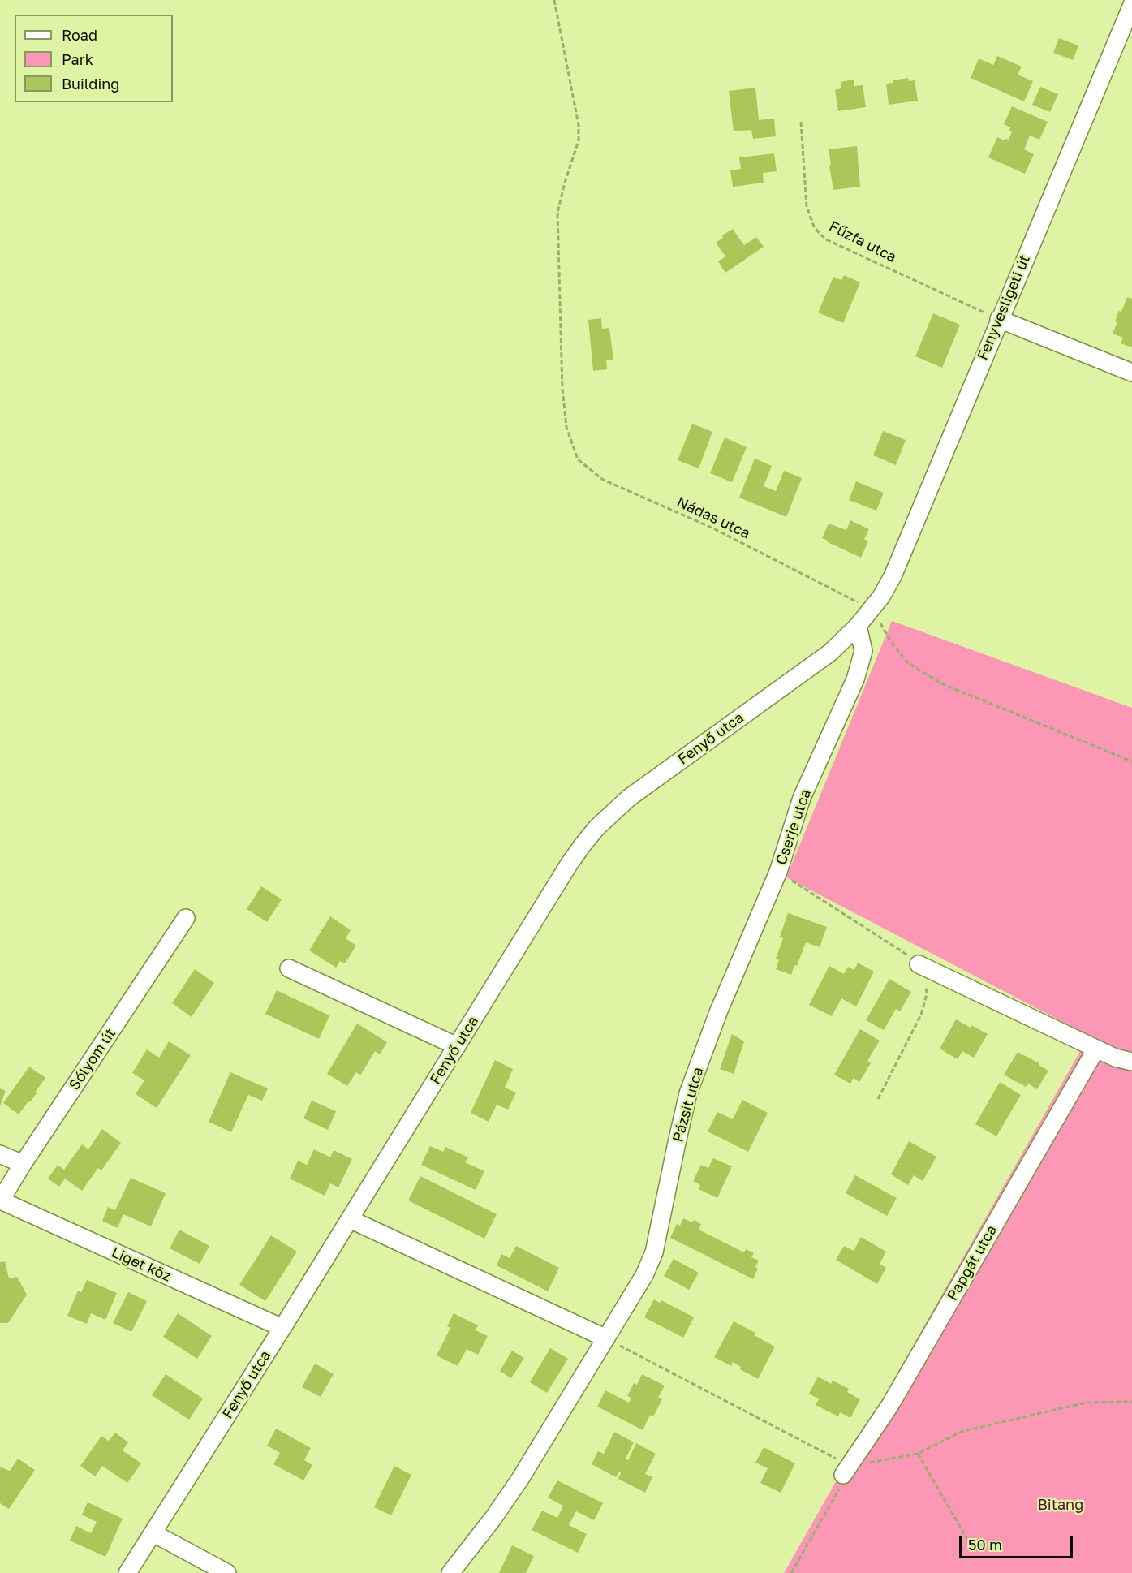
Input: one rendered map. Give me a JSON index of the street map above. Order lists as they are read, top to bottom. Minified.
{"streets":{"street":["Fenyvesligeti út","Fenyő utca","Cserje utca","Sólyom út","Pázsit utca","Papgát utca","Liget köz"],"path":["Fűzfa utca","Nádas utca"]},"crossings":[["Fűzfa utca","Fenyvesligeti út"],["Fenyvesligeti út","Nádas utca"],["Fenyvesligeti út","Fenyő utca"],["Nádas utca","Fenyő utca"],["Fenyő utca","Cserje utca"],["Fenyő utca","Liget köz"],["Cserje utca","Pázsit utca"],["Sólyom út","Liget köz"]],"parks":["Bitang"],"legend":["Road","Park","Building"],"scale_bar":"50 m"}
